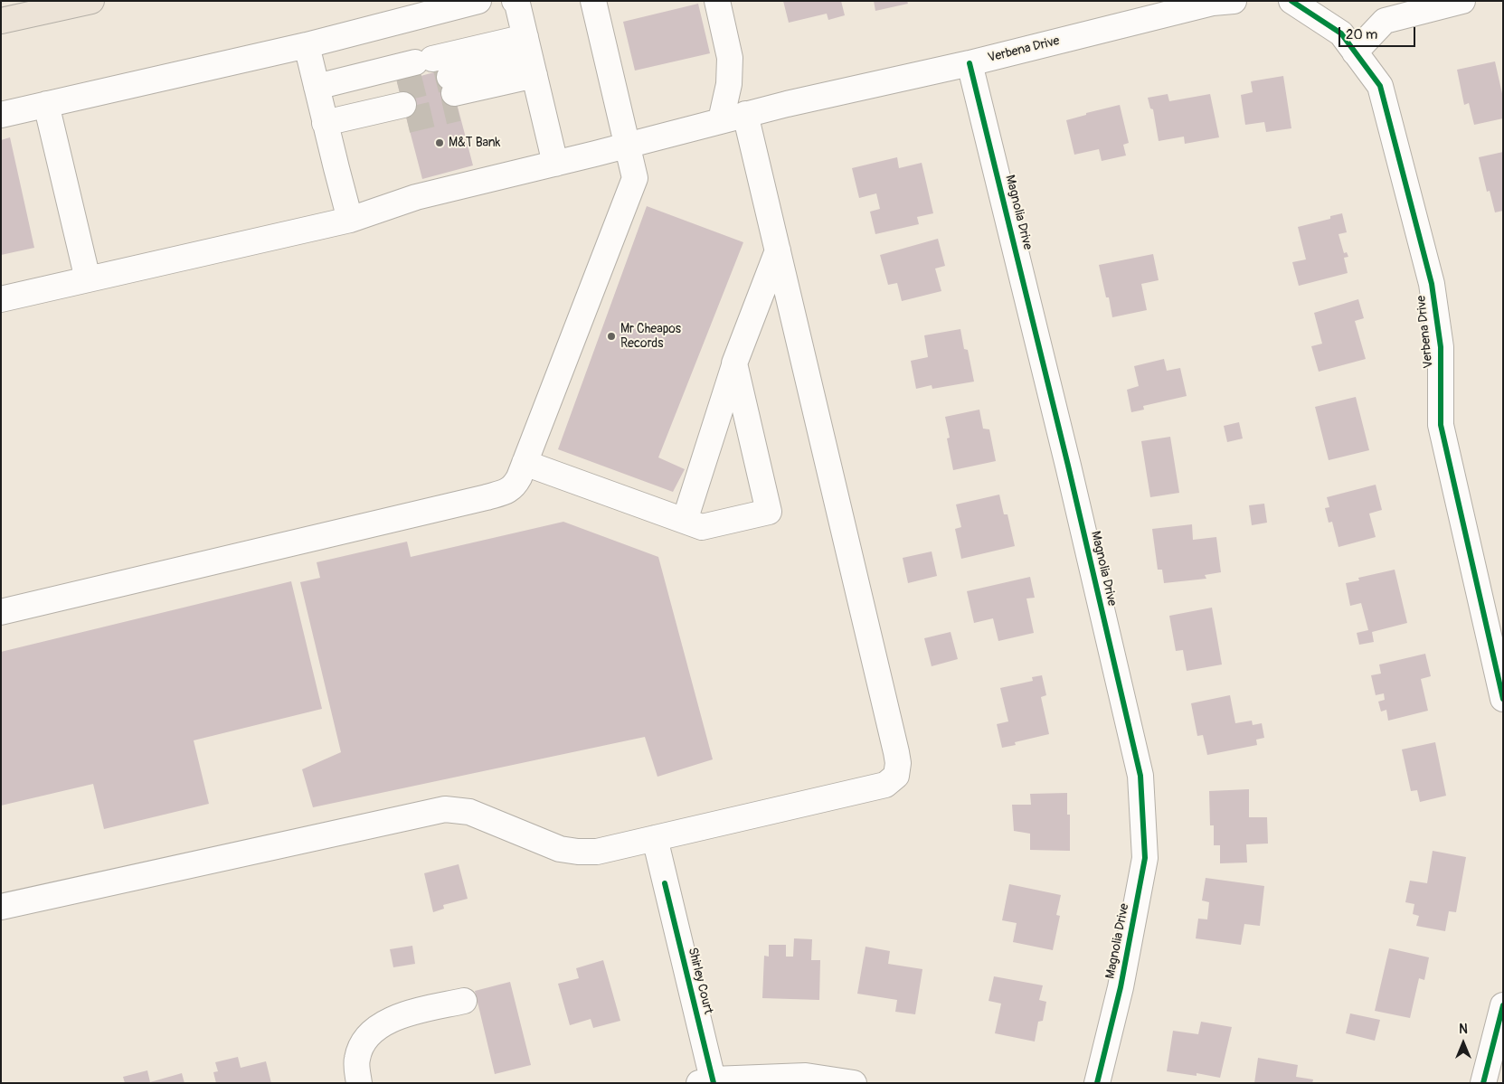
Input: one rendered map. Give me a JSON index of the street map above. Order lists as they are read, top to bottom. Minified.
{"streets":{"street":["Verbena Drive","Magnolia Drive","Shirley Court"]},"crossings":[["Verbena Drive","Magnolia Drive"]],"places":["M&T Bank","Mr Cheapos Records"],"scale_bar":"20 m","north":"top"}
